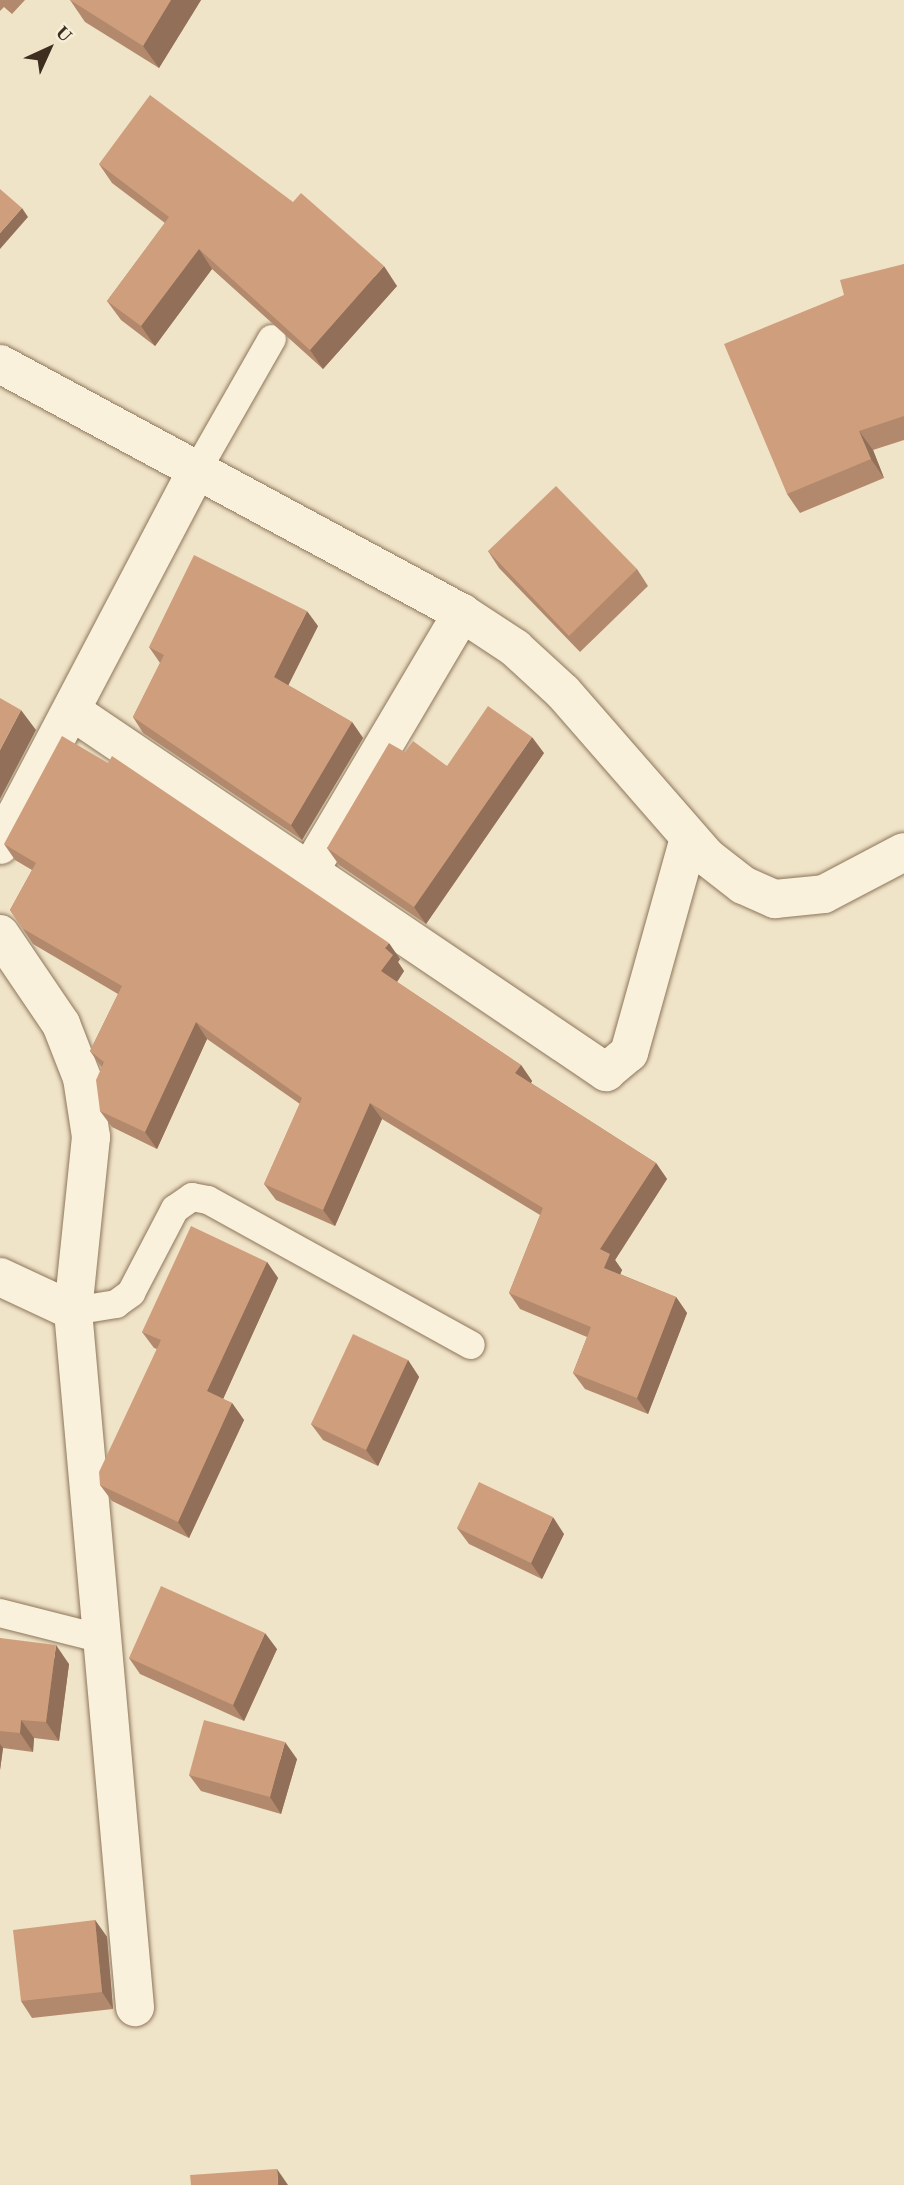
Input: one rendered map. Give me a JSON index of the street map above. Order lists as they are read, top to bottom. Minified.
{"north":"top right"}
